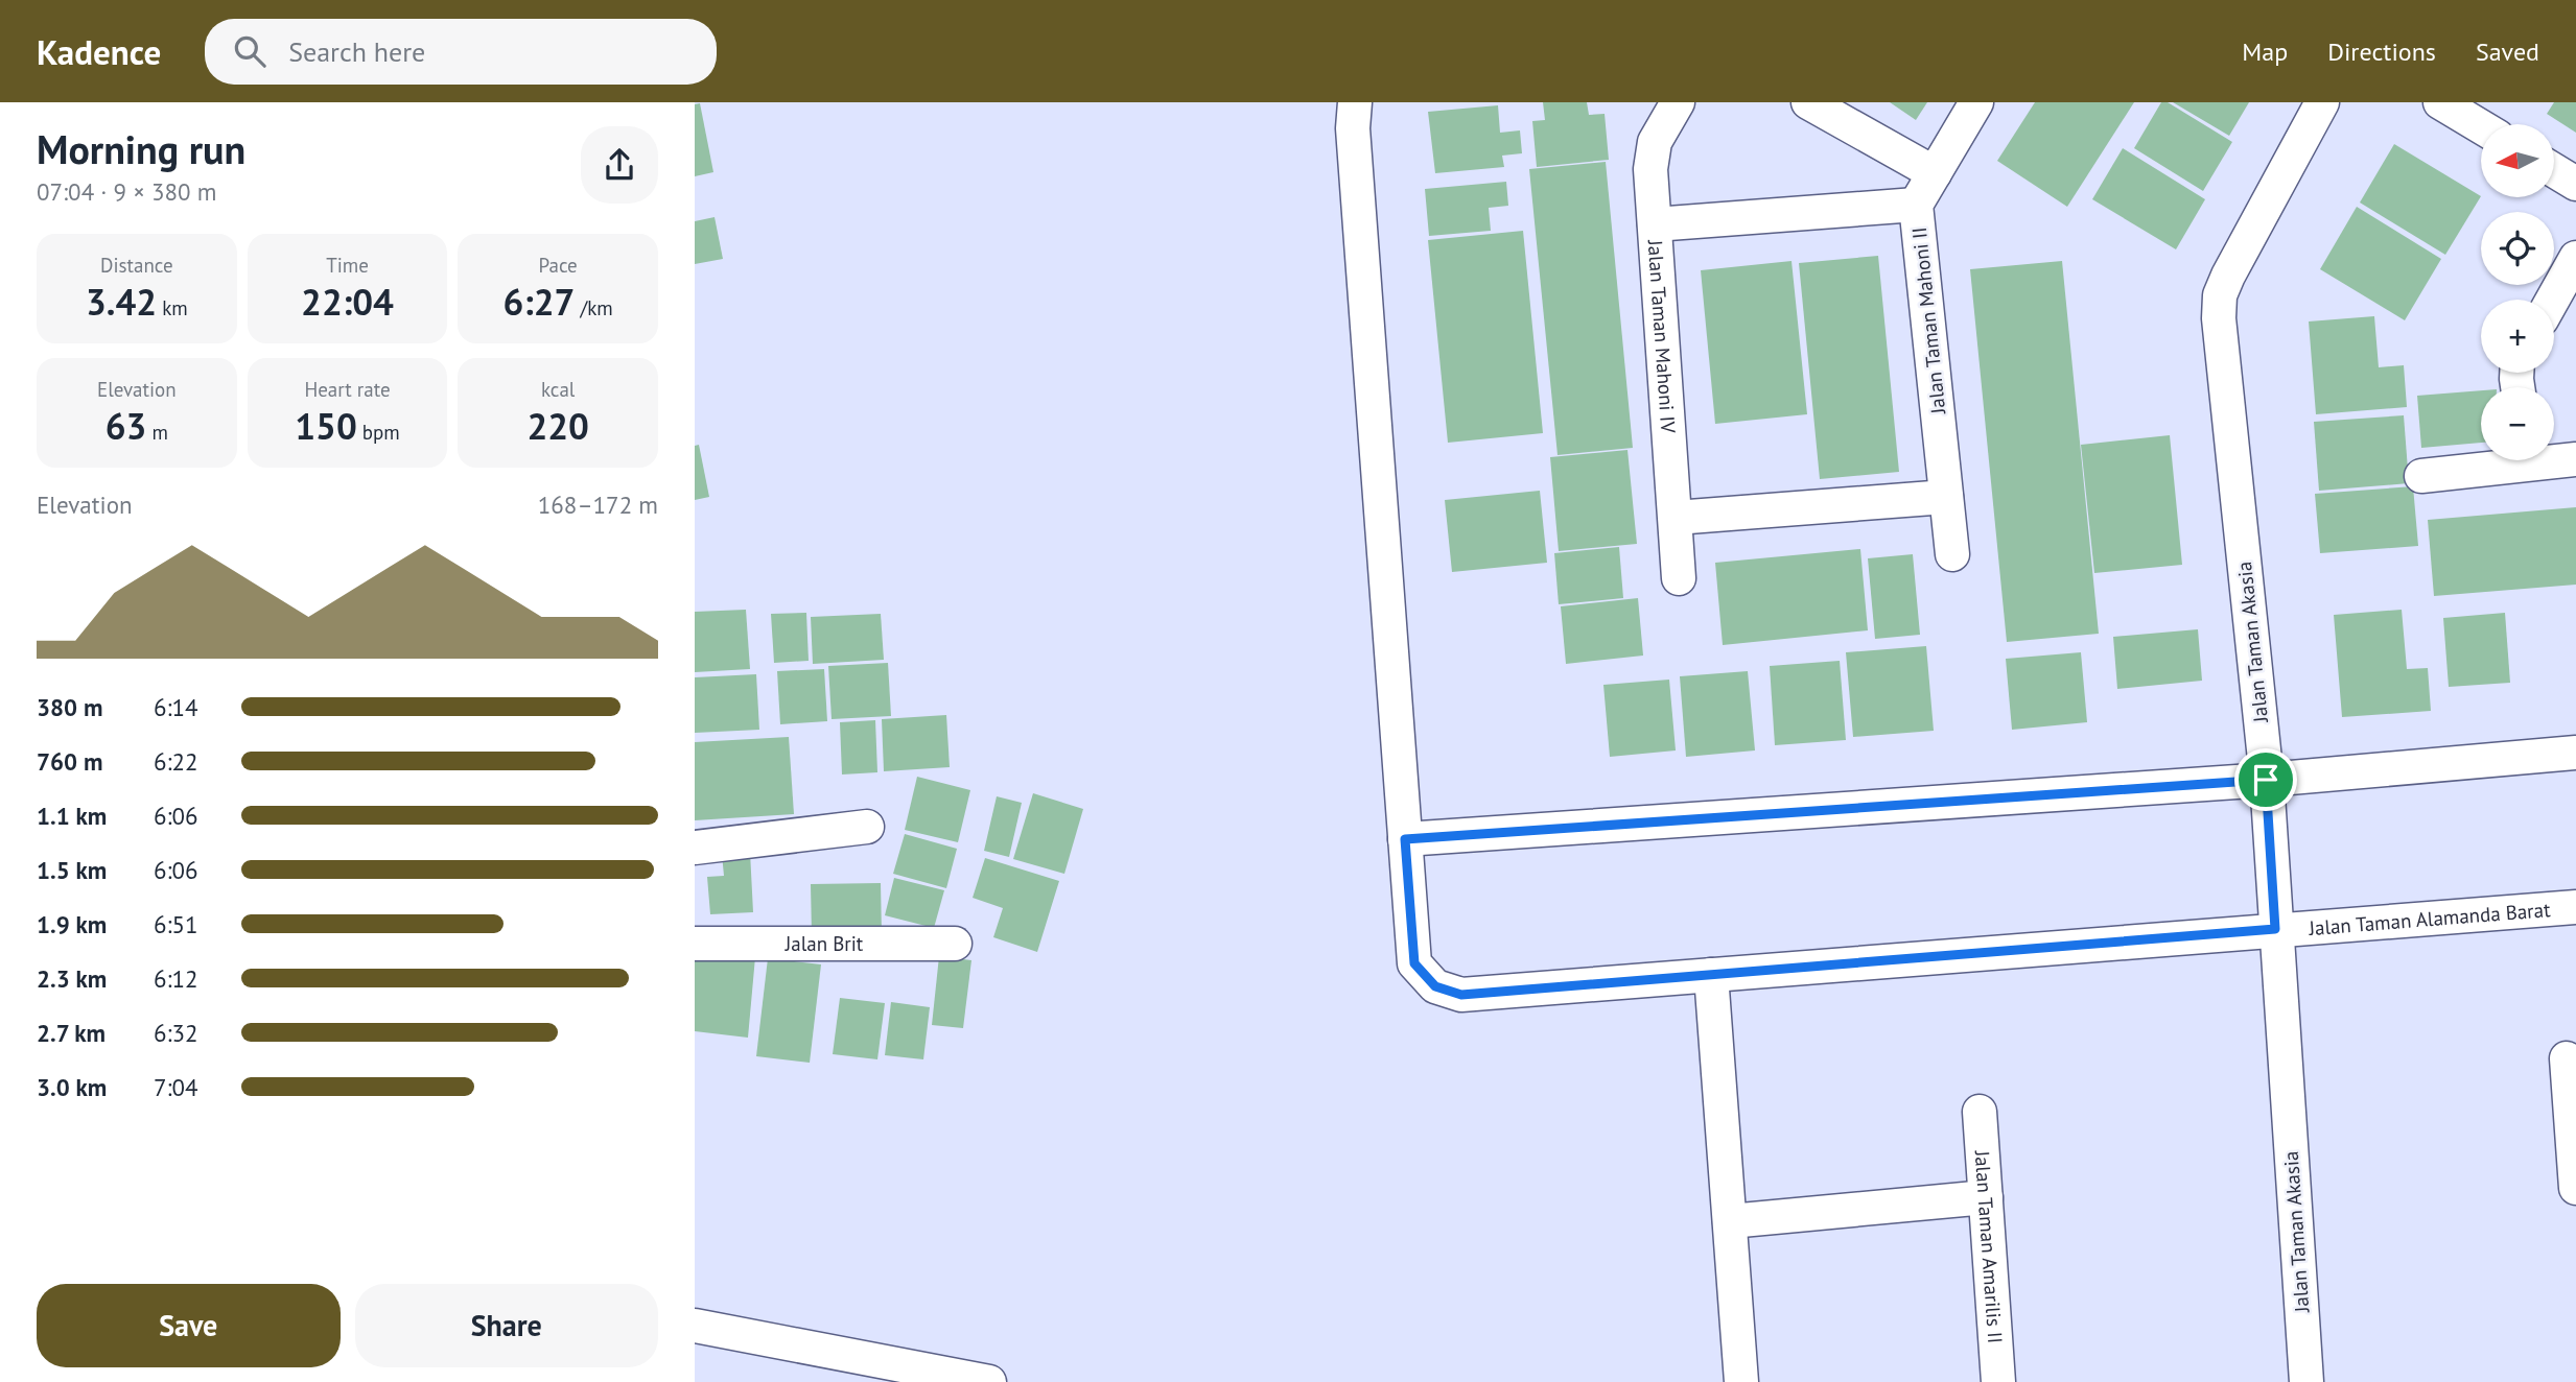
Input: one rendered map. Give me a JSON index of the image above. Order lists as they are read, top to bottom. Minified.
{"streets":{"street":["Jalan Taman Mahoni II","Jalan Taman Mahoni IV","Jalan Taman Akasia","Jalan Taman Alamanda Barat","Jalan Brit","Jalan Taman Amarilis II"]},"crossings":[["Jalan Taman Akasia","Jalan Taman Alamanda Barat"]],"north":"left","page":{"header":"Kadence","search":"Search here","nav":["Map","Directions","Saved"],"heading":["Morning run","07:04 · 9 × 380 m"],"map_buttons":["+","−"],"stats":[["Distance","3.42 km"],["Time","22:04"],["Pace","6:27 /km"],["Elevation","63 m"],["Heart rate","150 bpm"],["kcal","220"]],"chart":["Elevation","168–172 m"],"list":[{"name":"380 m","note":"6:14"},{"name":"760 m","note":"6:22"},{"name":"1.1 km","note":"6:06"},{"name":"1.5 km","note":"6:06"},{"name":"1.9 km","note":"6:51"},{"name":"2.3 km","note":"6:12"},{"name":"2.7 km","note":"6:32"},{"name":"3.0 km","note":"7:04"}],"buttons":["Save","Share"]}}
